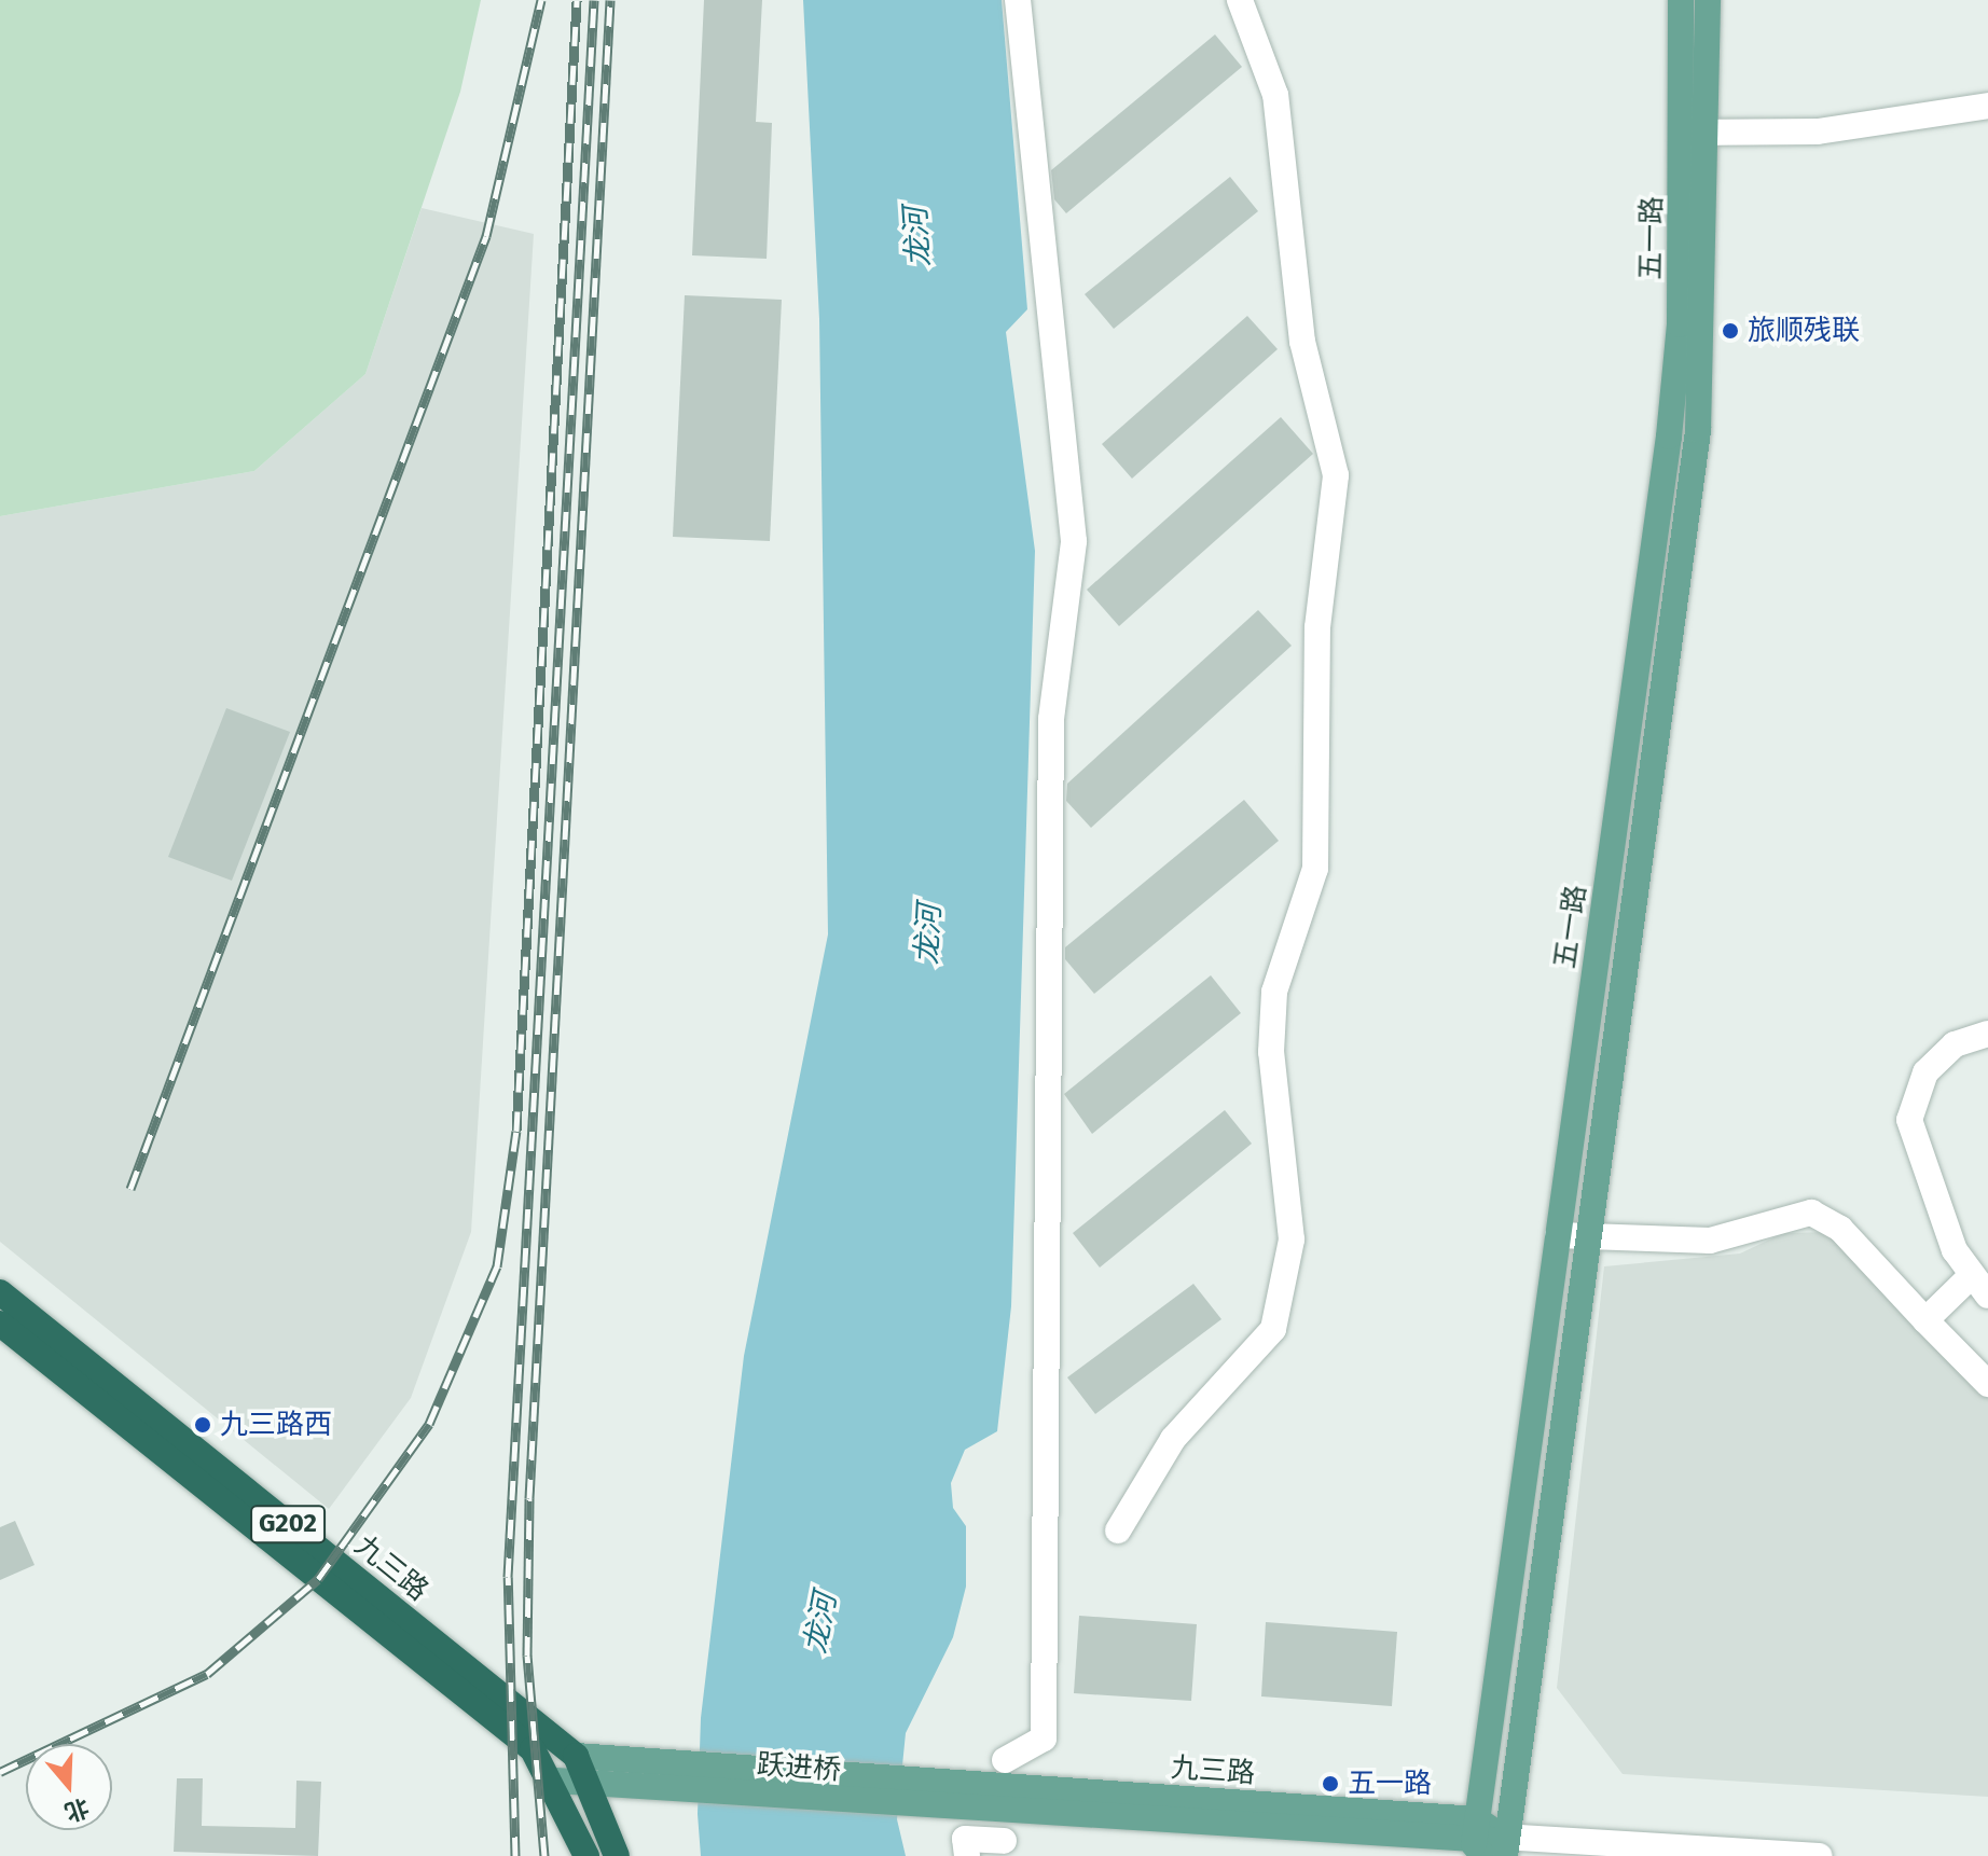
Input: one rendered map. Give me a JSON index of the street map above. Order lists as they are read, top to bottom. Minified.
{"streets":{"highway":["G202","九三路"],"main road":["五一路","跃进桥"]},"crossings":[["五一路","九三路"],["G202","九三路"],["九三路","跃进桥"]],"water":["龙河"],"places":["旅顺残联","九三路西","五一路"],"north":"bottom"}
